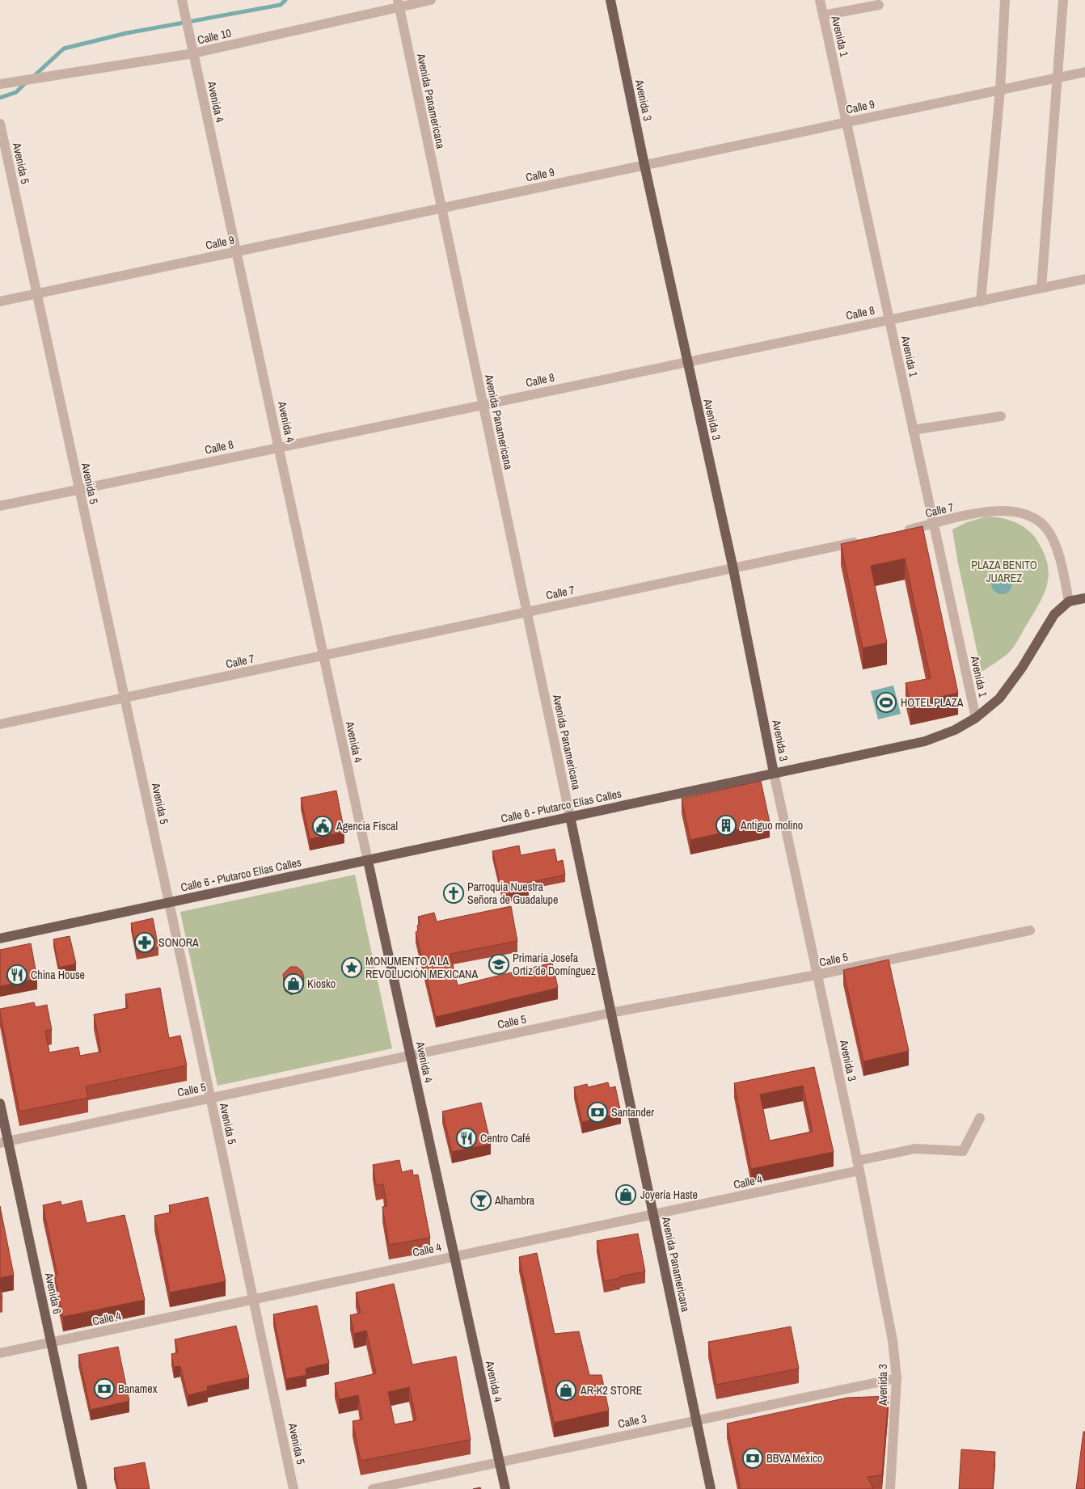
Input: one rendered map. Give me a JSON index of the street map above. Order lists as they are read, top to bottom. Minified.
{"streets":{"main road":["Avenida 3","Avenida Panamericana","Avenida 4","Calle 6 - Plutarco Elías Calles","Avenida 6"],"street":["Calle 10","Avenida 1","Calle 9","Avenida 5","Calle 8","Calle 7","Calle 5","Calle 4","Calle 3"]},"crossings":[["Calle 10","Avenida Panamericana"],["Calle 10","Avenida 4"],["Avenida 1","Calle 9"],["Avenida 1","Calle 8"],["Avenida 1","Calle 7"],["Avenida 1","Calle 6 - Plutarco Elías Calles"],["Avenida 3","Calle 9"],["Avenida 3","Calle 8"],["Avenida 3","Calle 7"],["Avenida 3","Calle 6 - Plutarco Elías Calles"],["Avenida 3","Calle 5"],["Avenida 3","Calle 4"],["Avenida 3","Calle 3"],["Avenida Panamericana","Calle 9"],["Avenida Panamericana","Calle 8"],["Avenida Panamericana","Calle 7"],["Avenida Panamericana","Calle 6 - Plutarco Elías Calles"],["Avenida Panamericana","Calle 5"],["Avenida Panamericana","Calle 4"],["Avenida Panamericana","Calle 3"],["Avenida 4","Calle 9"],["Avenida 4","Calle 8"],["Avenida 4","Calle 7"],["Avenida 4","Calle 6 - Plutarco Elías Calles"],["Avenida 4","Calle 5"],["Avenida 4","Calle 4"],["Avenida 4","Calle 3"],["Calle 9","Avenida 5"],["Avenida 5","Calle 8"],["Avenida 5","Calle 7"],["Avenida 5","Calle 6 - Plutarco Elías Calles"],["Avenida 5","Calle 5"],["Avenida 5","Calle 4"],["Calle 7","Calle 6 - Plutarco Elías Calles"],["Calle 5","Avenida 6"],["Calle 4","Avenida 6"]],"parks":["PLAZA BENITO JUAREZ"],"places":{"sports":["HOTEL PLAZA"],"building":["Antiguo molino"],"public building":["Agencia Fiscal"],"church":["Parroquia Nuestra Señora de Guadalupe"],"pharmacy":["SONORA"],"school or university":["Primaria Josefa Ortiz de Domínguez"],"place":["MONUMENTO A LA REVOLUCIÓN MEXICANA"],"restaurant":["China House","Centro Café"],"shop":["Kiosko","Joyería Haste","AR-K2 STORE"],"bank":["Santander","Banamex","BBVA México"],"bar":["Alhambra"]}}
